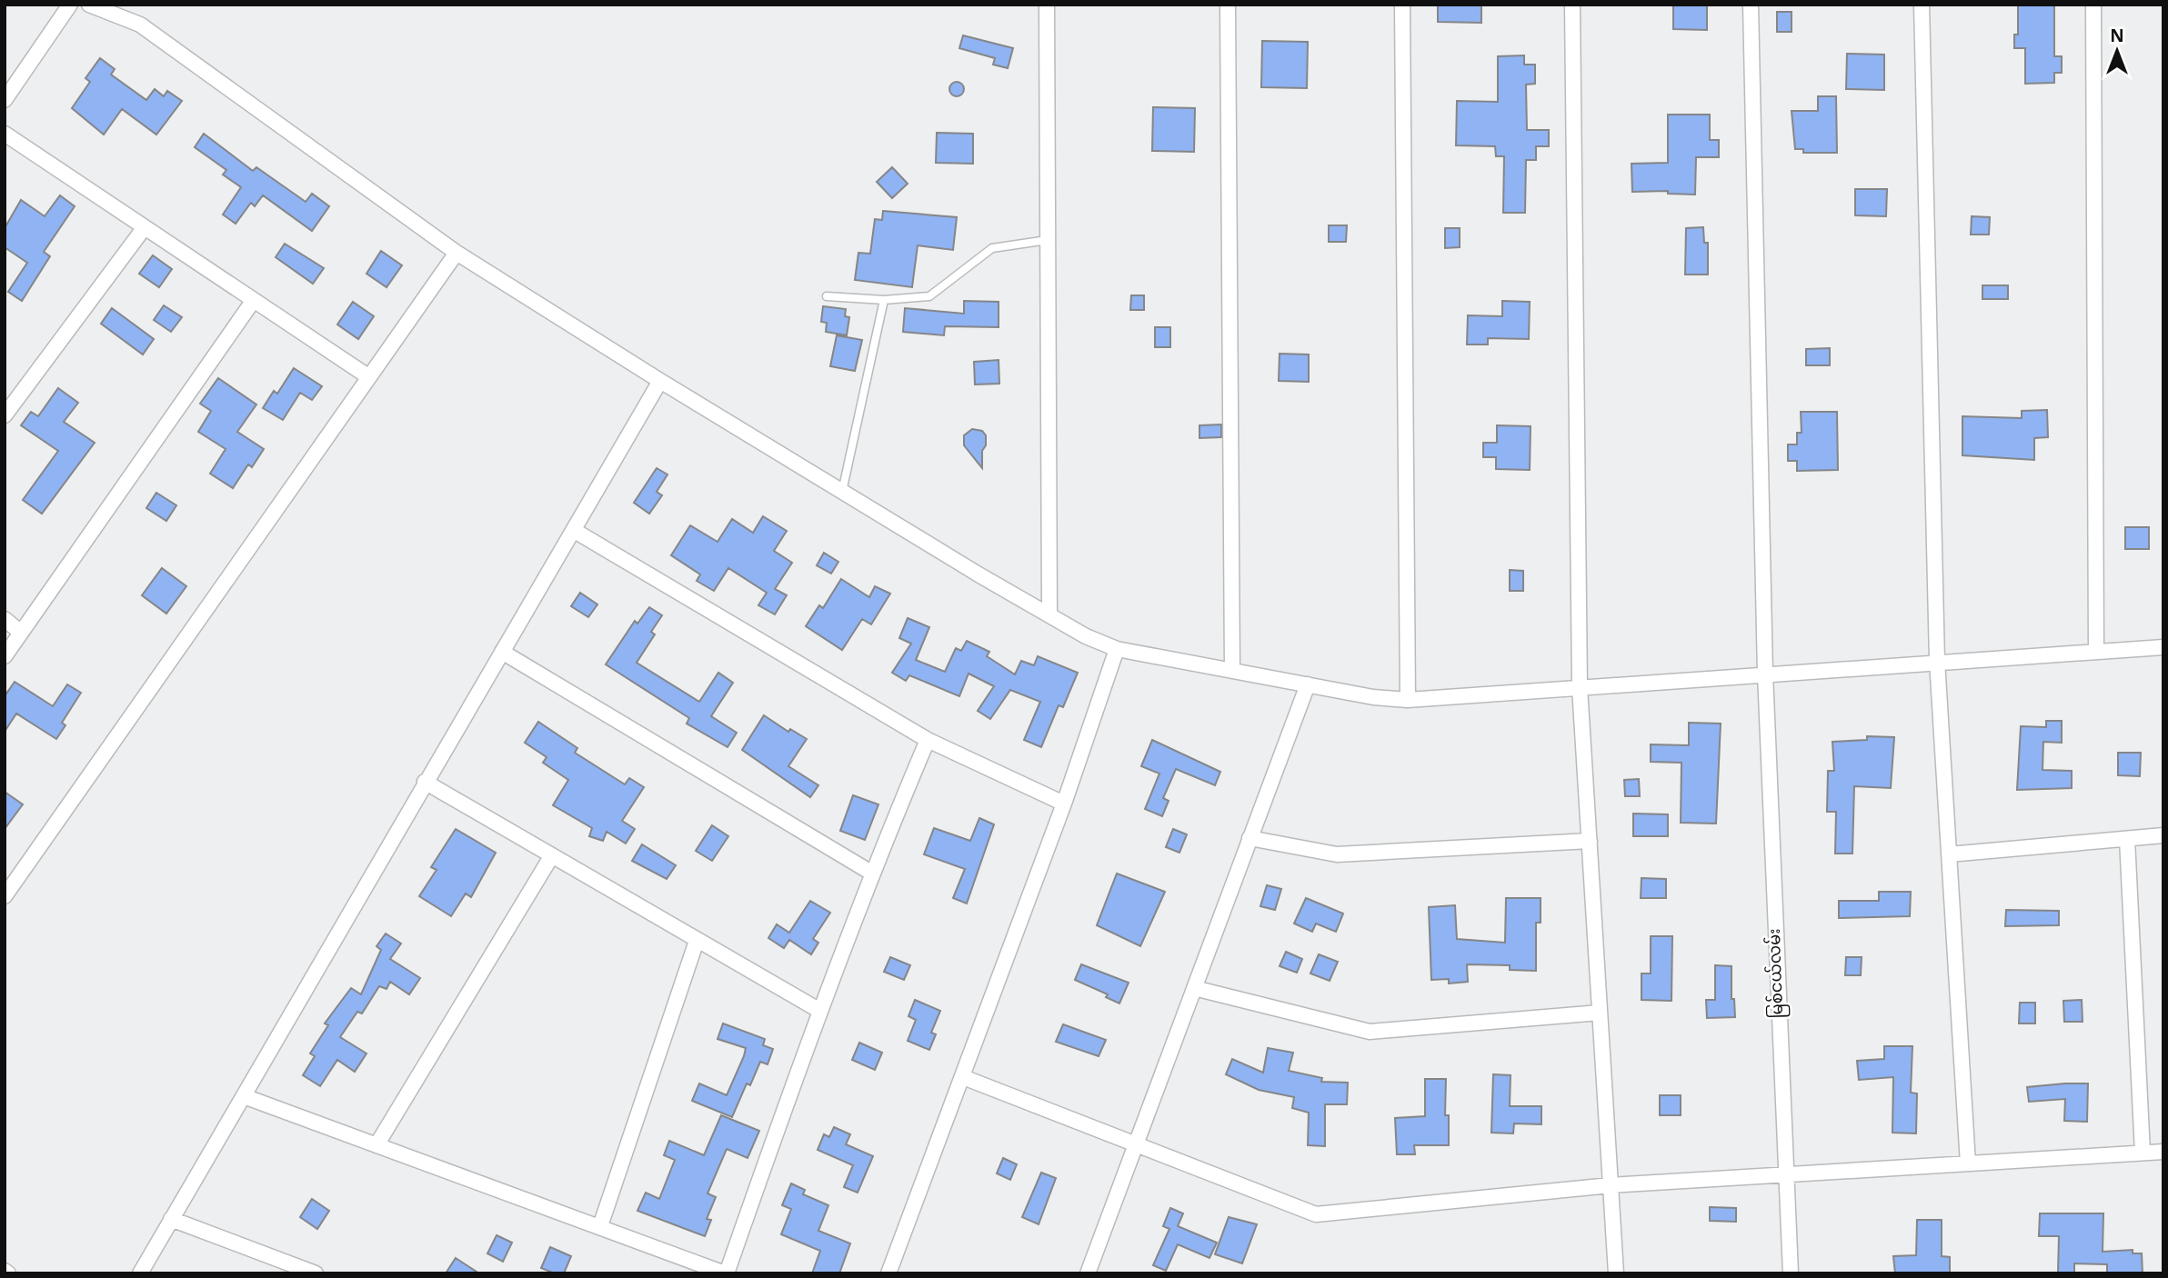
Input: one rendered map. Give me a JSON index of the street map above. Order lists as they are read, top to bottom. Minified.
{"streets":{"street":["မြစ်ငယ်လမ်း"]},"north":"top"}
